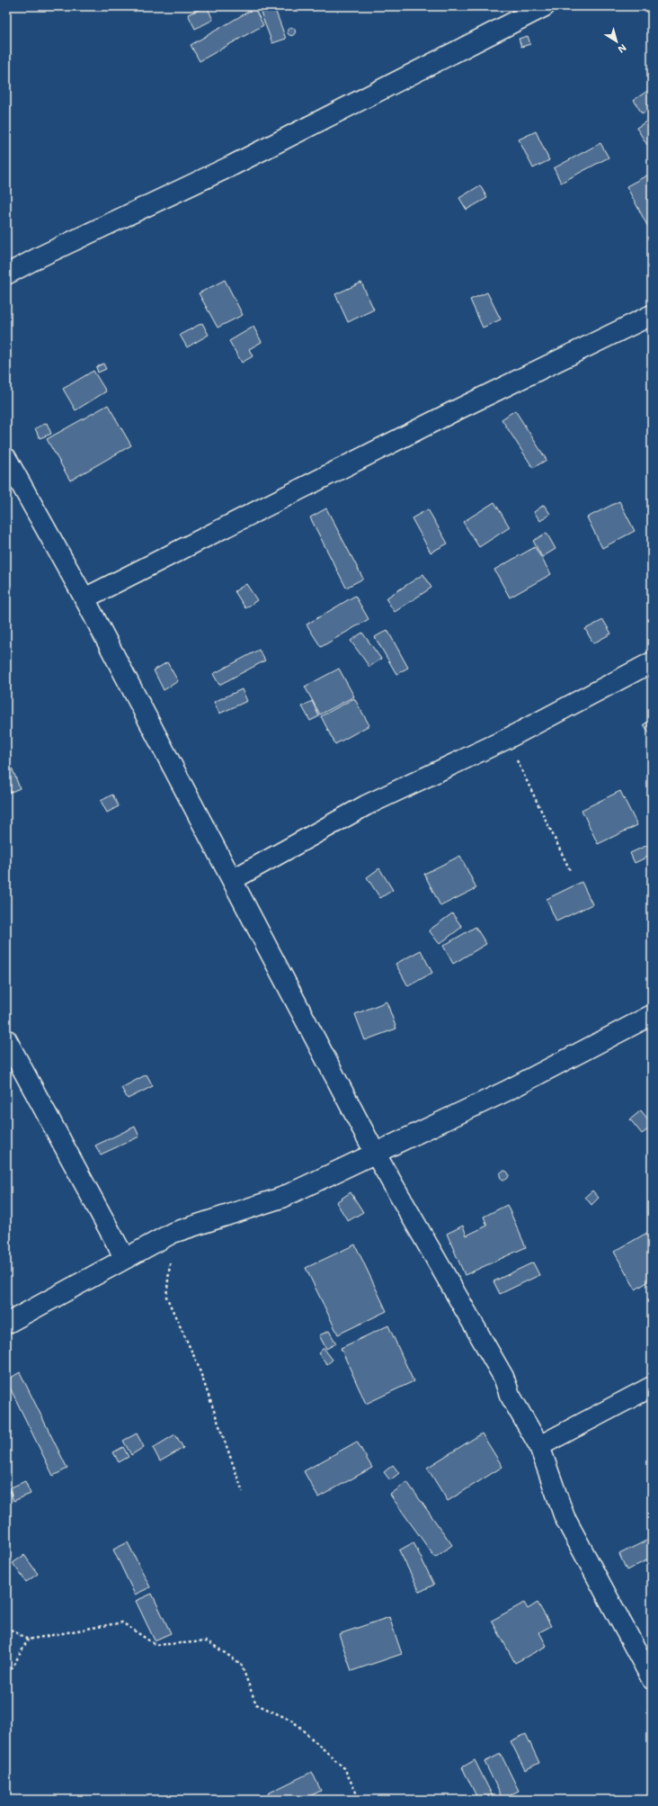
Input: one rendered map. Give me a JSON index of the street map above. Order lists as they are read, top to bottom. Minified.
{"north":"bottom right"}
